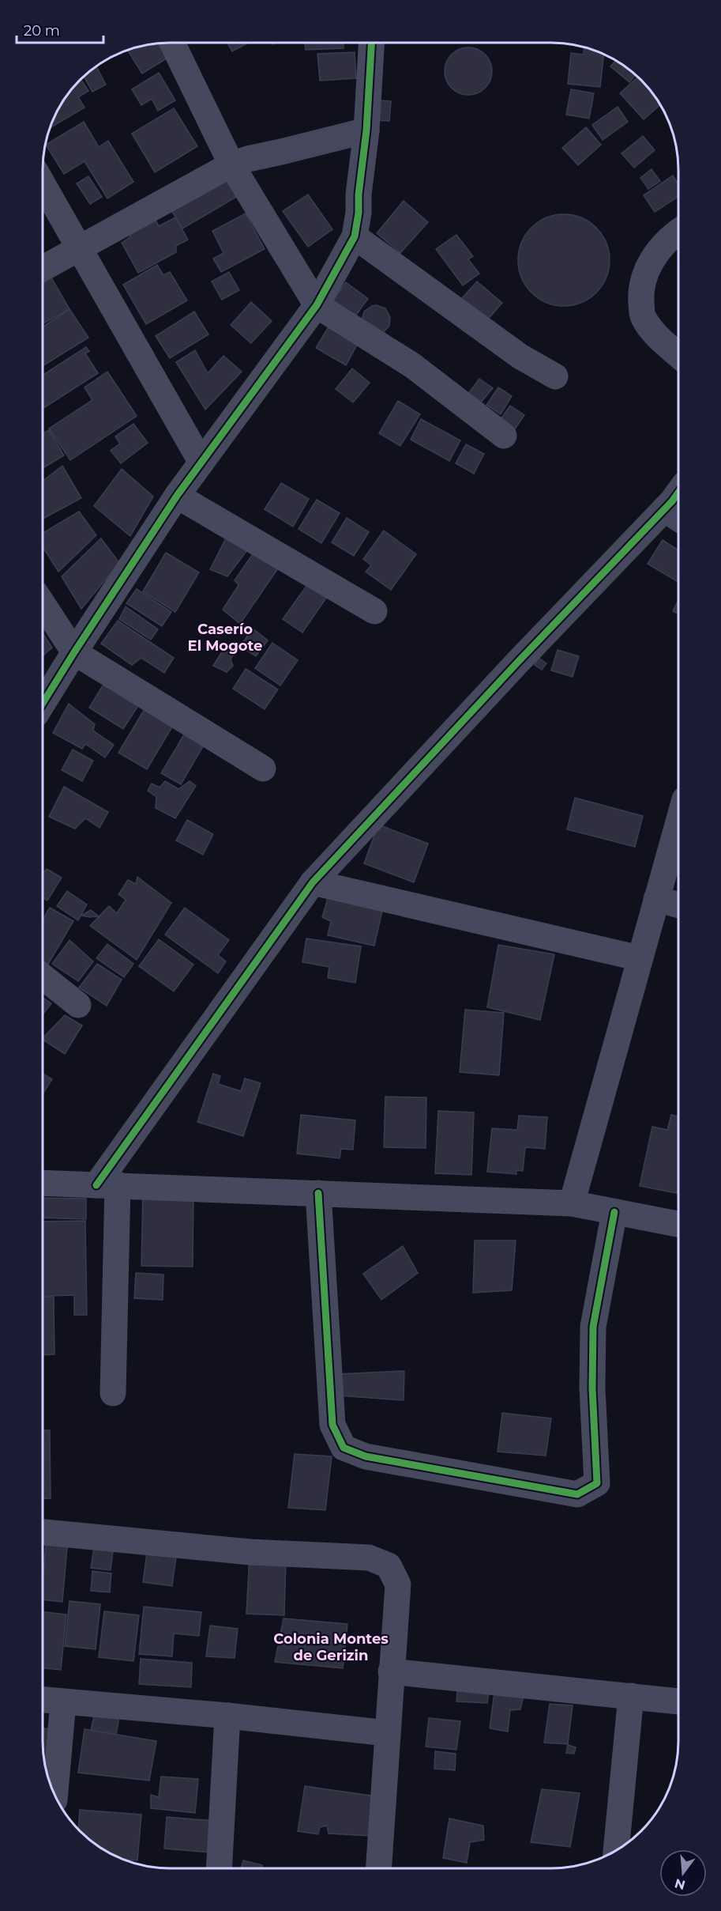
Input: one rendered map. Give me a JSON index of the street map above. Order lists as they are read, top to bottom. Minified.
{"districts":["Caserío El Mogote","Colonia Montes de Gerizin"],"scale_bar":"20 m","north":"bottom"}
